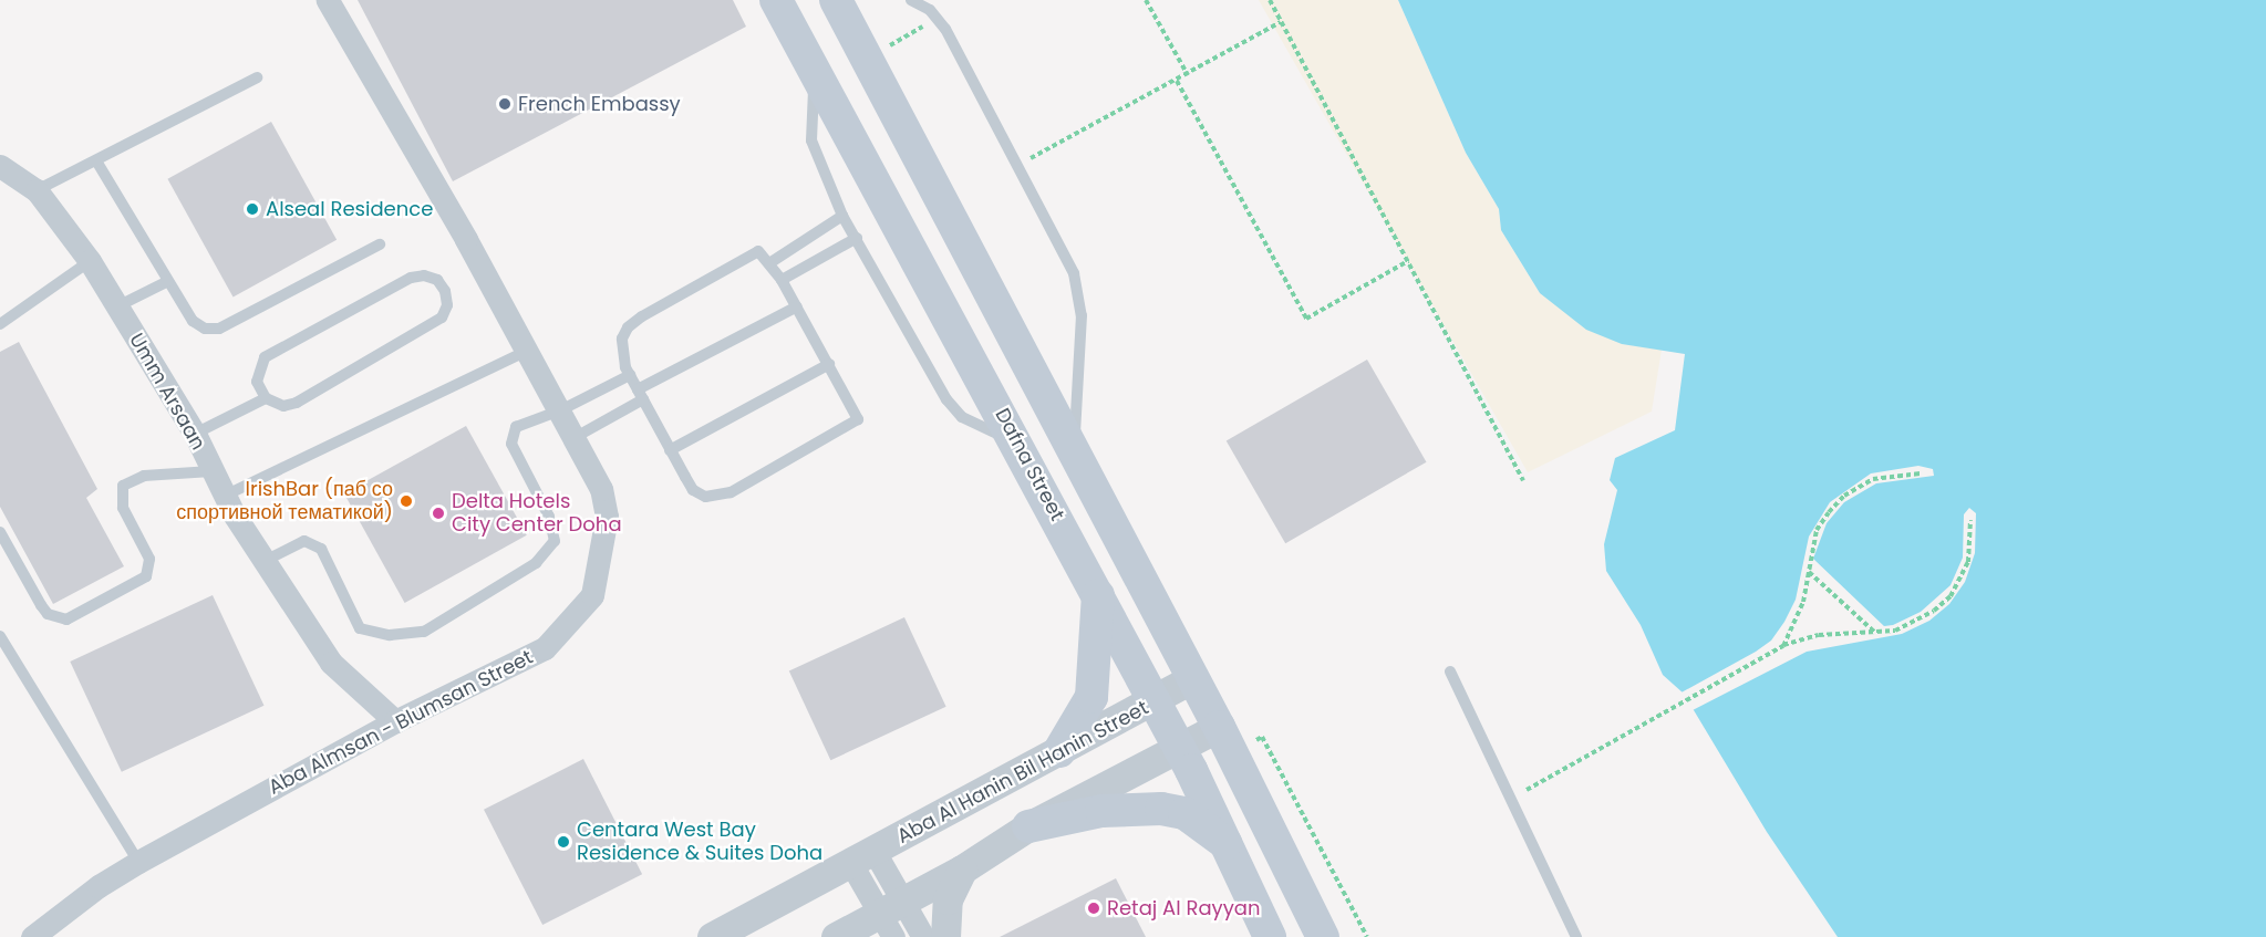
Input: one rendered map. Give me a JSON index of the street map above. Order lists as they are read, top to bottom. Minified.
{"streets":{"main road":["Dafna Street"],"street":["Umm Arsaan","Aba Almsan - Blumsan Street","Aba Al Hanin Bil Hanin Street"]},"crossings":[["Umm Arsaan","Aba Almsan - Blumsan Street"],["Dafna Street","Aba Al Hanin Bil Hanin Street"]],"places":["French Embassy","Alseal Residence","IrishBar (паб со спортивной тематикой)","Delta Hotels City Center Doha","Centara West Bay Residence & Suites Doha","Retaj Al Rayyan"]}
